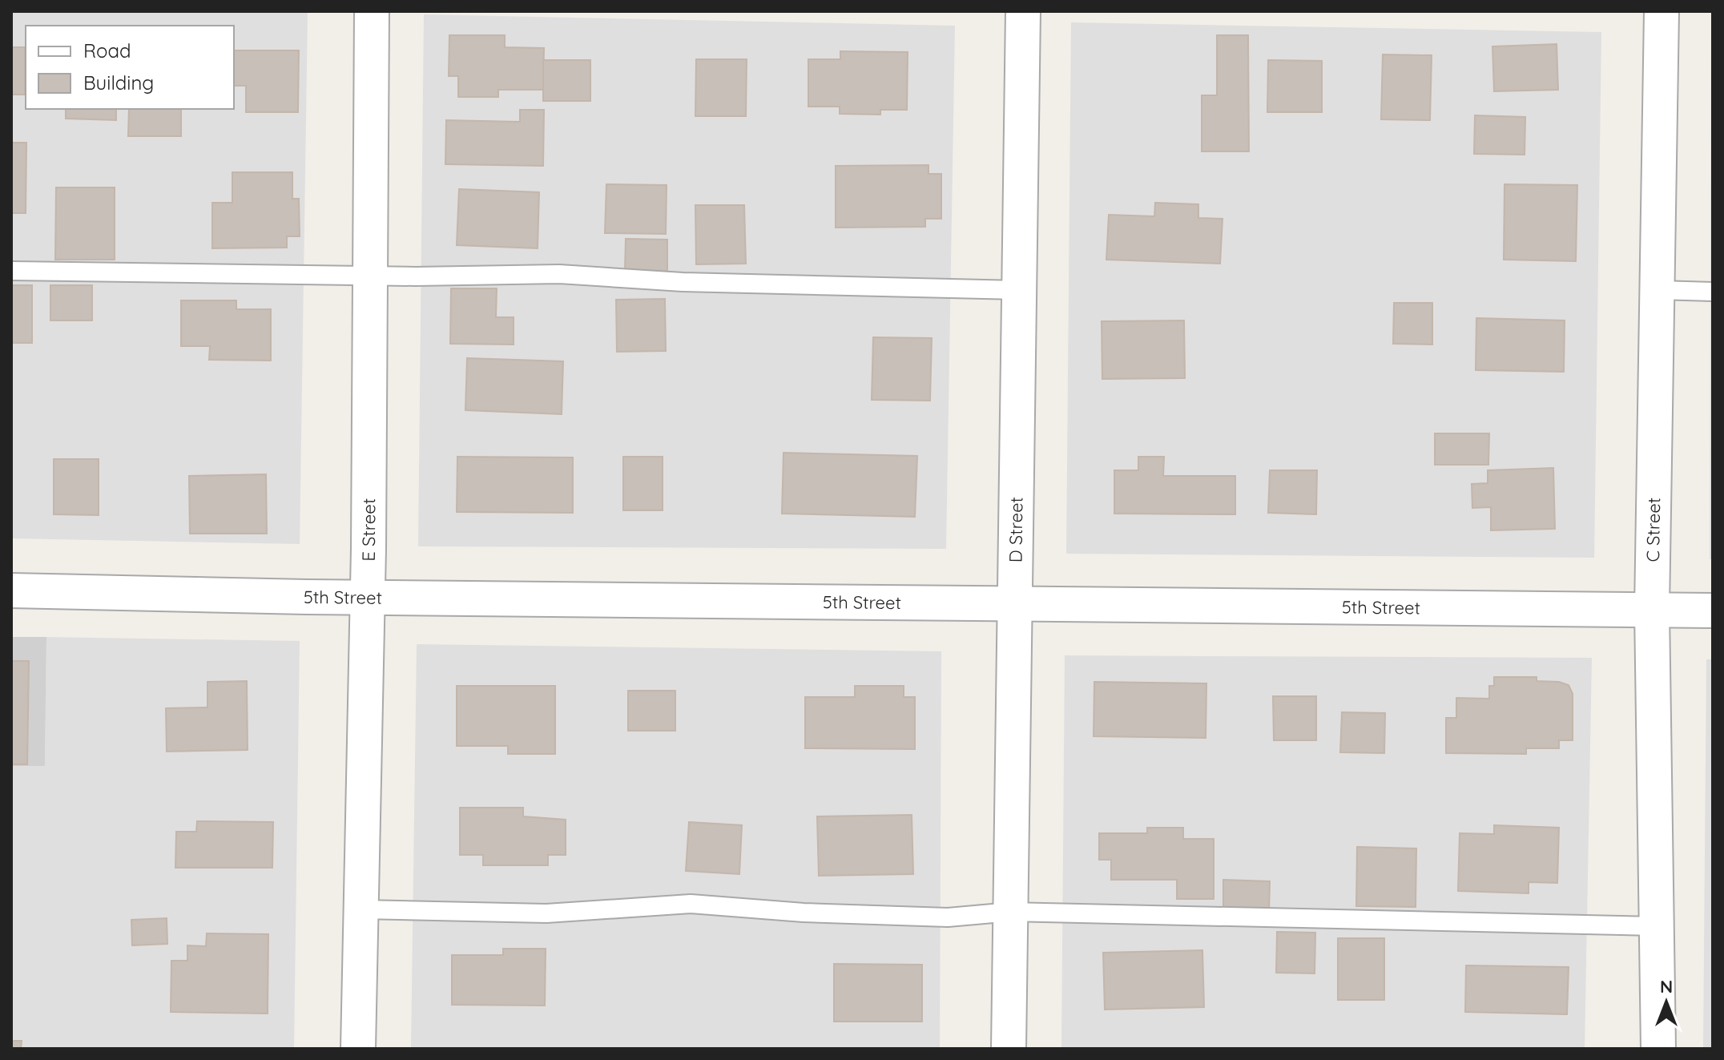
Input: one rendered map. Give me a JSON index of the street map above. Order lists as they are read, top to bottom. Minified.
{"streets":{"street":["D Street","C Street","E Street","5th Street"]},"crossings":[["D Street","5th Street"],["C Street","5th Street"],["E Street","5th Street"]],"legend":["Road","Building"],"north":"top"}
